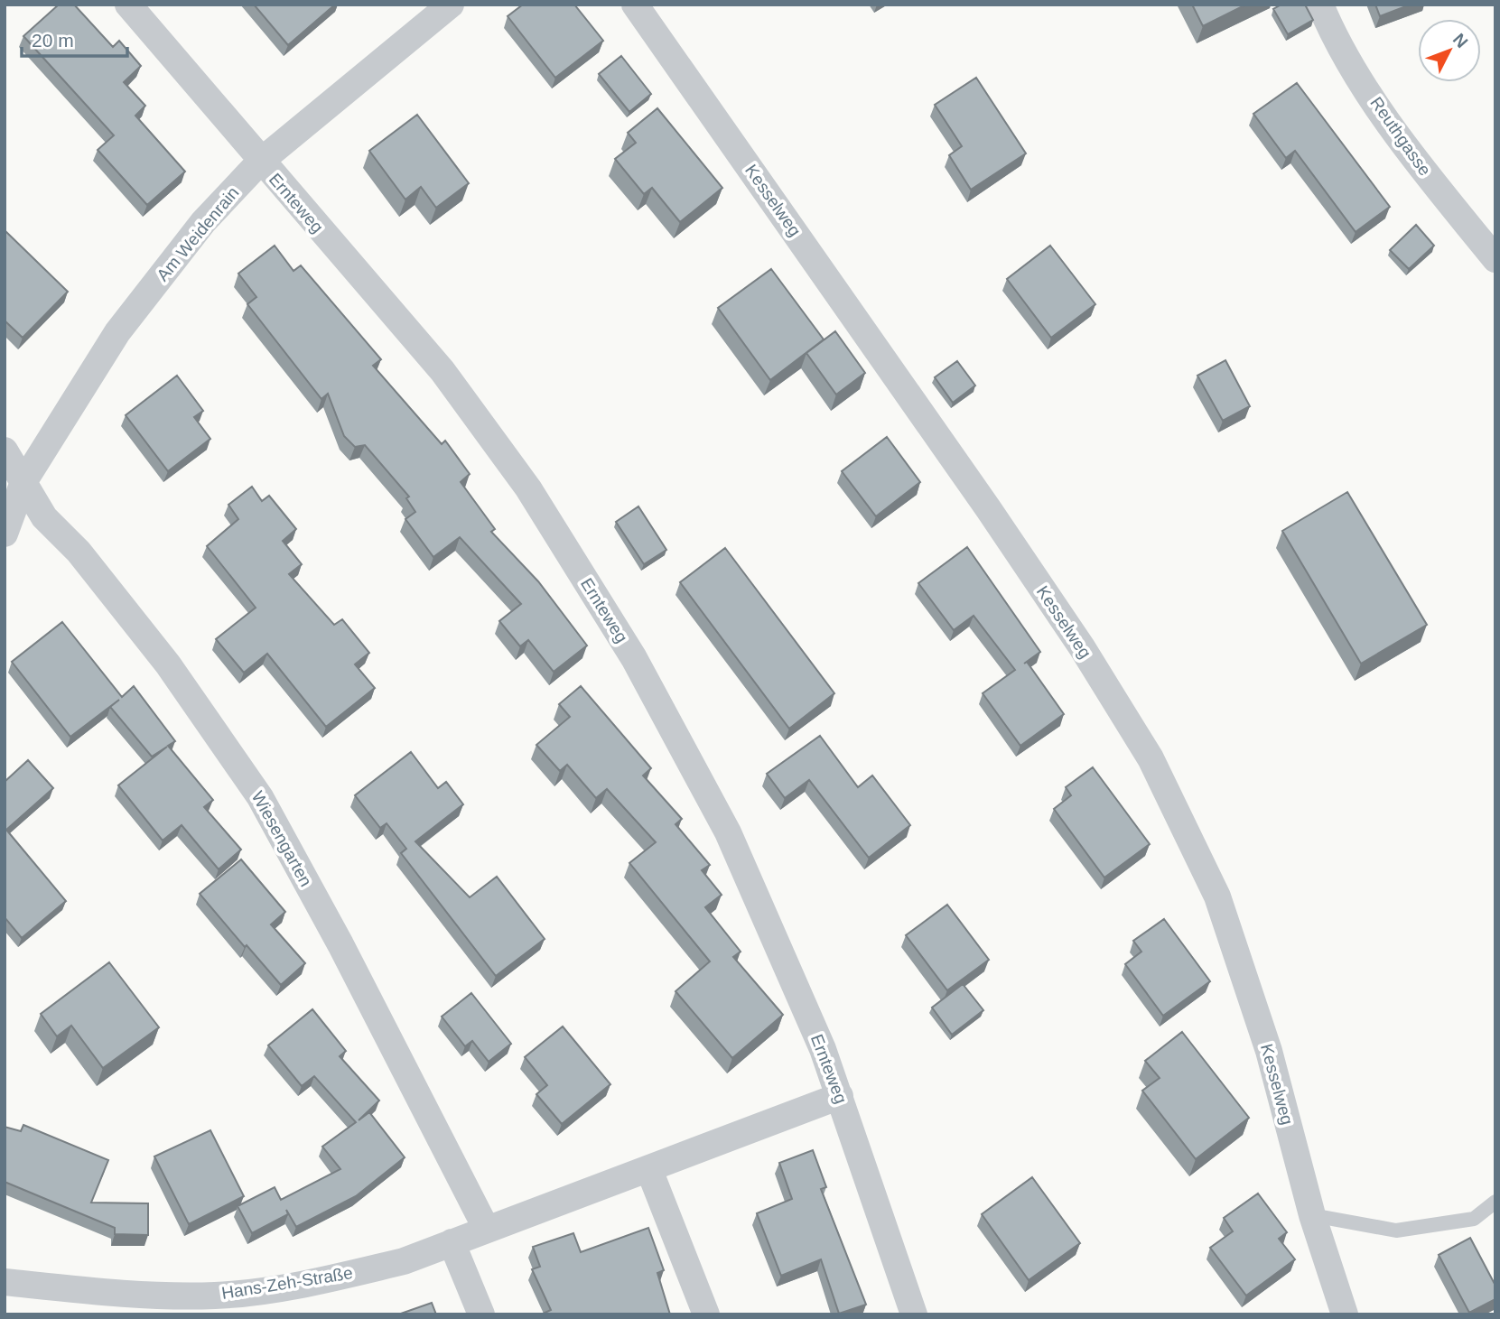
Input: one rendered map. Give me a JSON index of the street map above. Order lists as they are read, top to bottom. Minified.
{"streets":{"street":["Reuthgasse","Kesselweg","Ernteweg","Am Weidenrain","Wiesengarten","Hans-Zeh-Straße"]},"crossings":[["Ernteweg","Am Weidenrain"],["Ernteweg","Hans-Zeh-Straße"],["Am Weidenrain","Wiesengarten"],["Wiesengarten","Hans-Zeh-Straße"]],"scale_bar":"20 m","north":"top right"}
